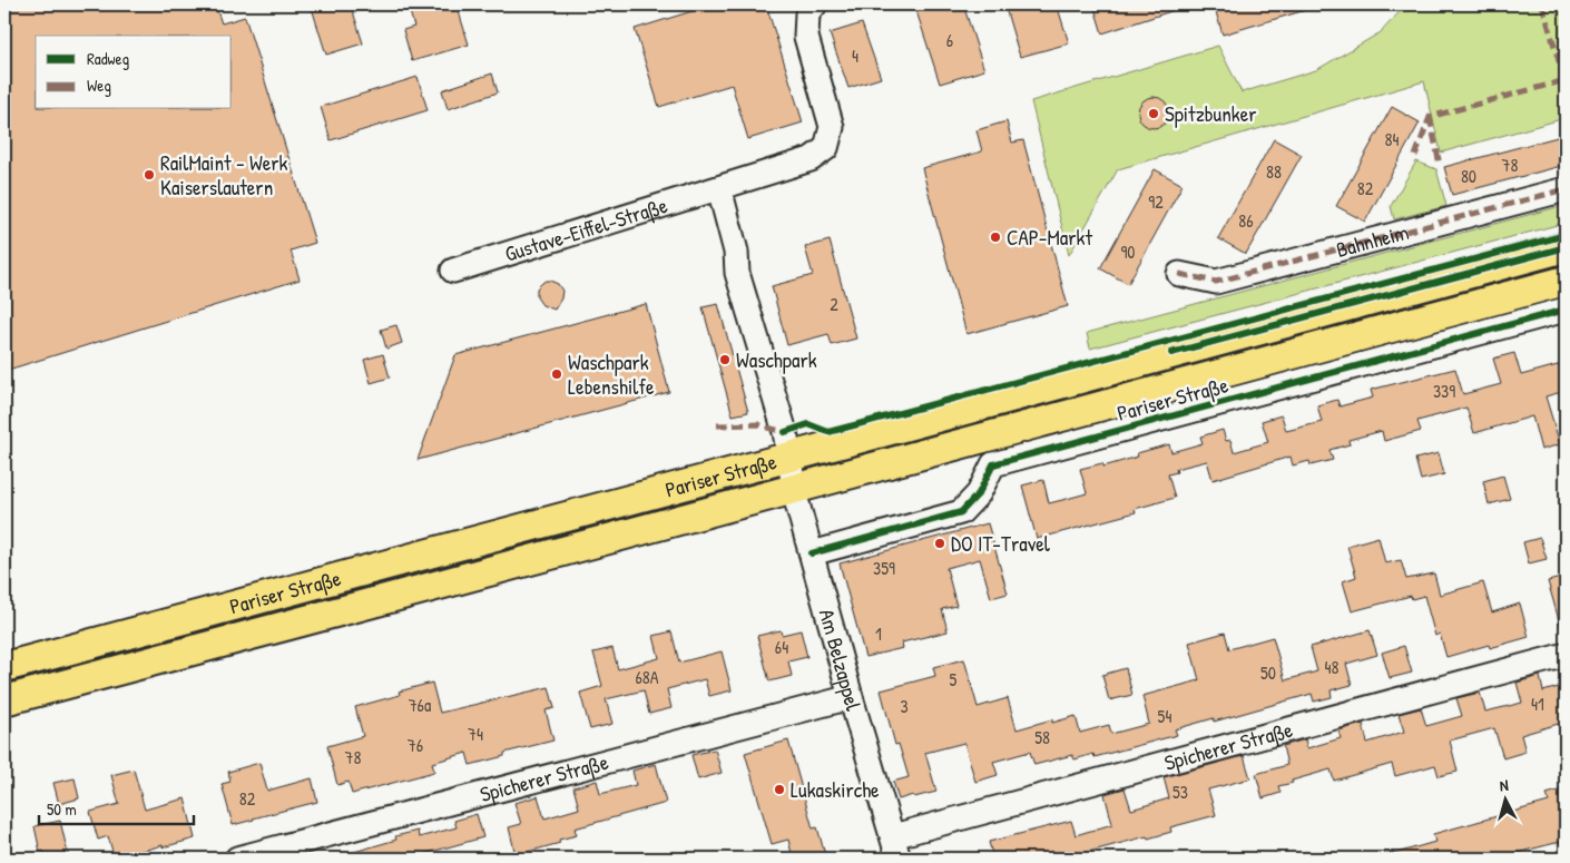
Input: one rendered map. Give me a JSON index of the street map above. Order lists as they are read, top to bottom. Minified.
{"streets":{"main road":["Pariser Straße"],"street":["Gustave-Eiffel-Straße","Bahnheim","Am Belzappel","Spicherer Straße"]},"crossings":[["Pariser Straße","Am Belzappel"],["Am Belzappel","Spicherer Straße"]],"places":["Spitzbunker","RailMaint - Werk Kaiserslautern","CAP-Markt","Waschpark","Waschpark Lebenshilfe","DO IT-Travel","Lukaskirche"],"house_numbers":["6","4","84","78","88","80","82","92","86","90","2","339","359","1","64","48","50","68A","5","41","76a","3","54","74","58","76","78","53","82"],"legend":["Radweg","Weg"],"scale_bar":"50 m","north":"top"}
